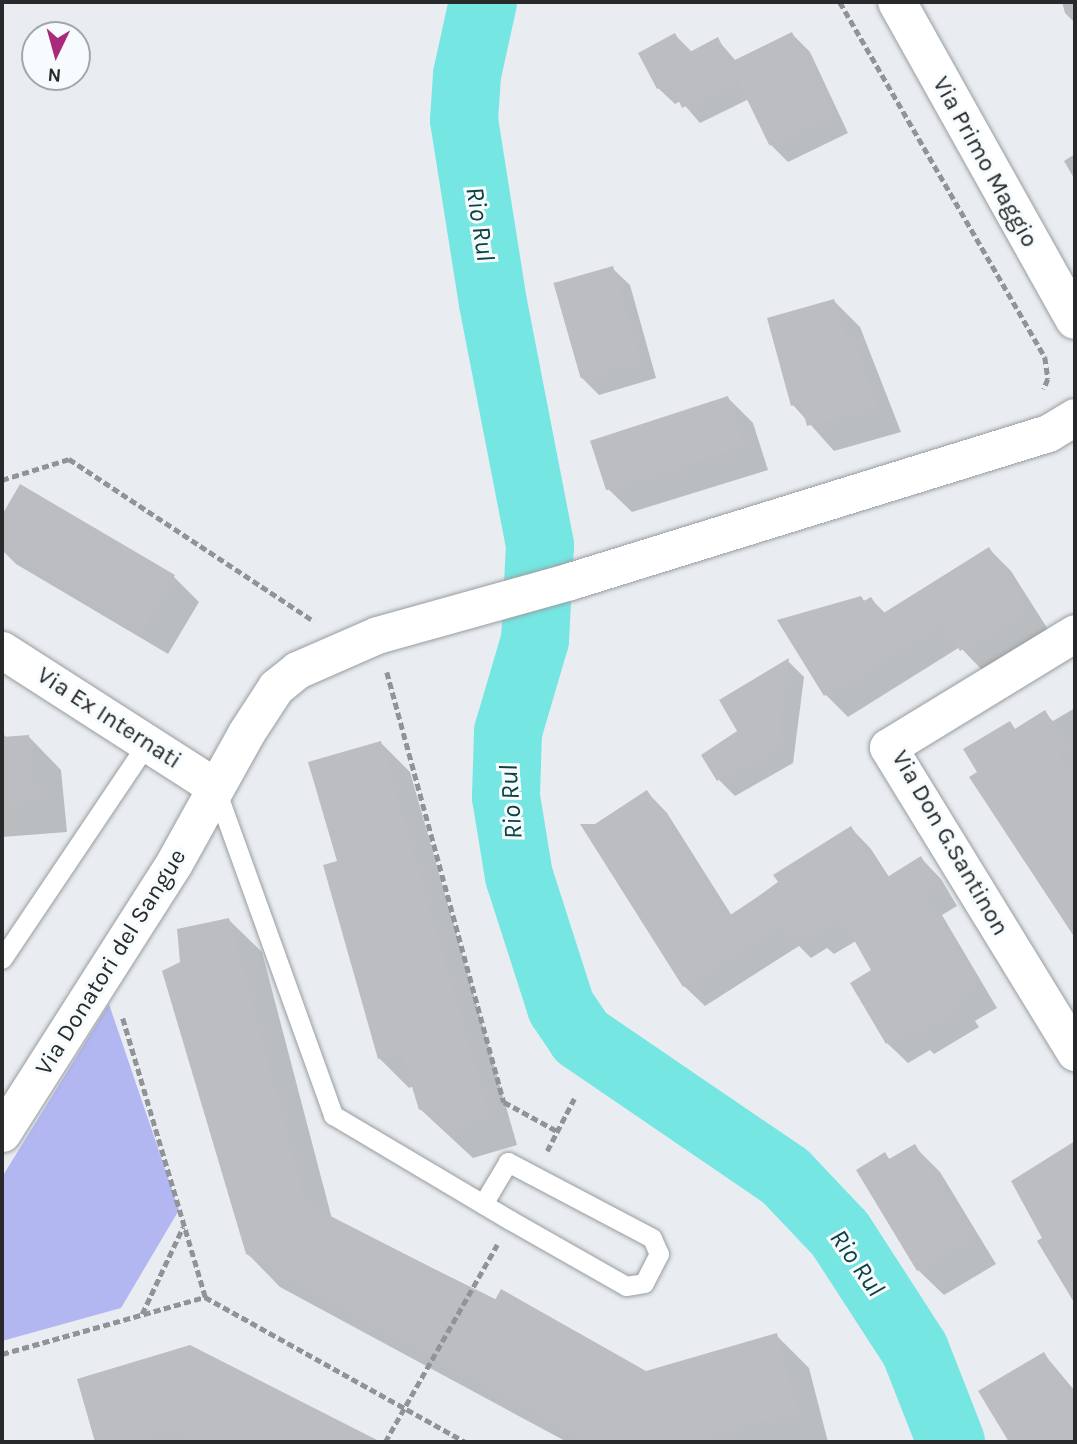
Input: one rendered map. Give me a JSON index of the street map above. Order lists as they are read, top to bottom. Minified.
{"streets":{"street":["Via Primo Maggio","Via Ex Internati","Via Don G.Santinon","Via Donatori del Sangue"]},"crossings":[["Via Ex Internati","Via Donatori del Sangue"]],"water":["Rio Rul"],"north":"bottom"}
